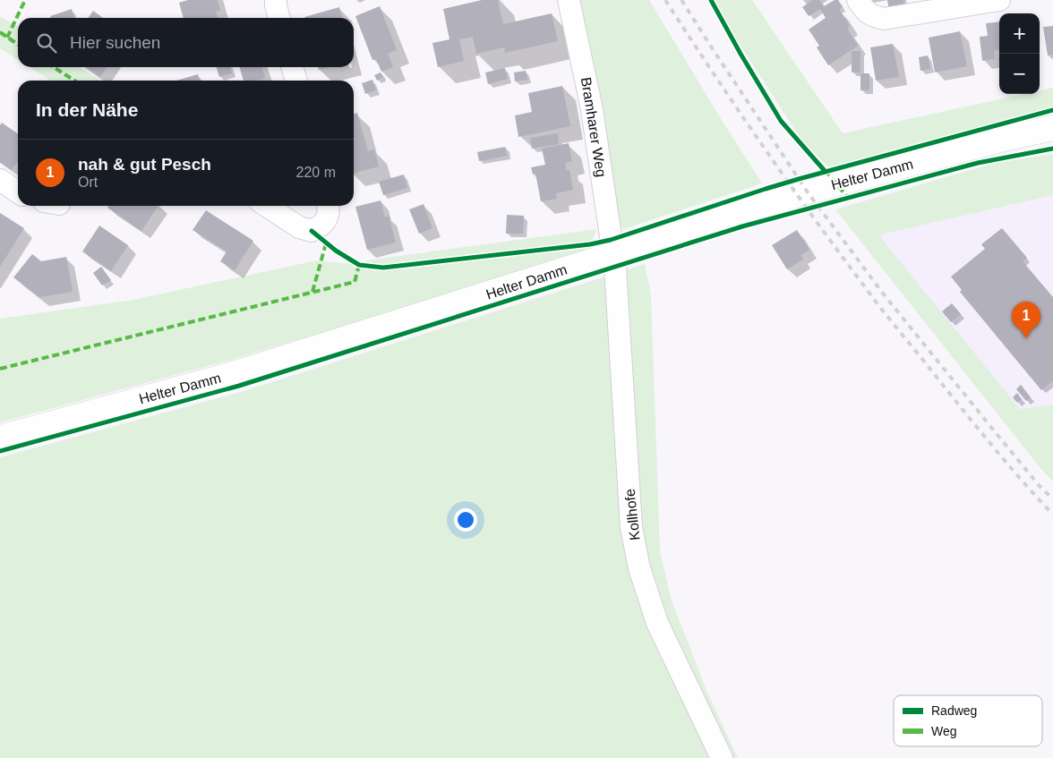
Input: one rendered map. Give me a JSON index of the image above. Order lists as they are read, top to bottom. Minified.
{"streets":{"street":["Bramharer Weg","Helter Damm","Kollhofe"]},"crossings":[["Bramharer Weg","Helter Damm"],["Bramharer Weg","Kollhofe"],["Helter Damm","Kollhofe"]],"legend":["Radweg","Weg"],"page":{"map_buttons":["+","−"],"search":"Hier suchen","heading":"In der Nähe","list":[{"mark":"1","name":"nah & gut Pesch","note":"Ort","value":"220 m"}],"pins":"1"}}
